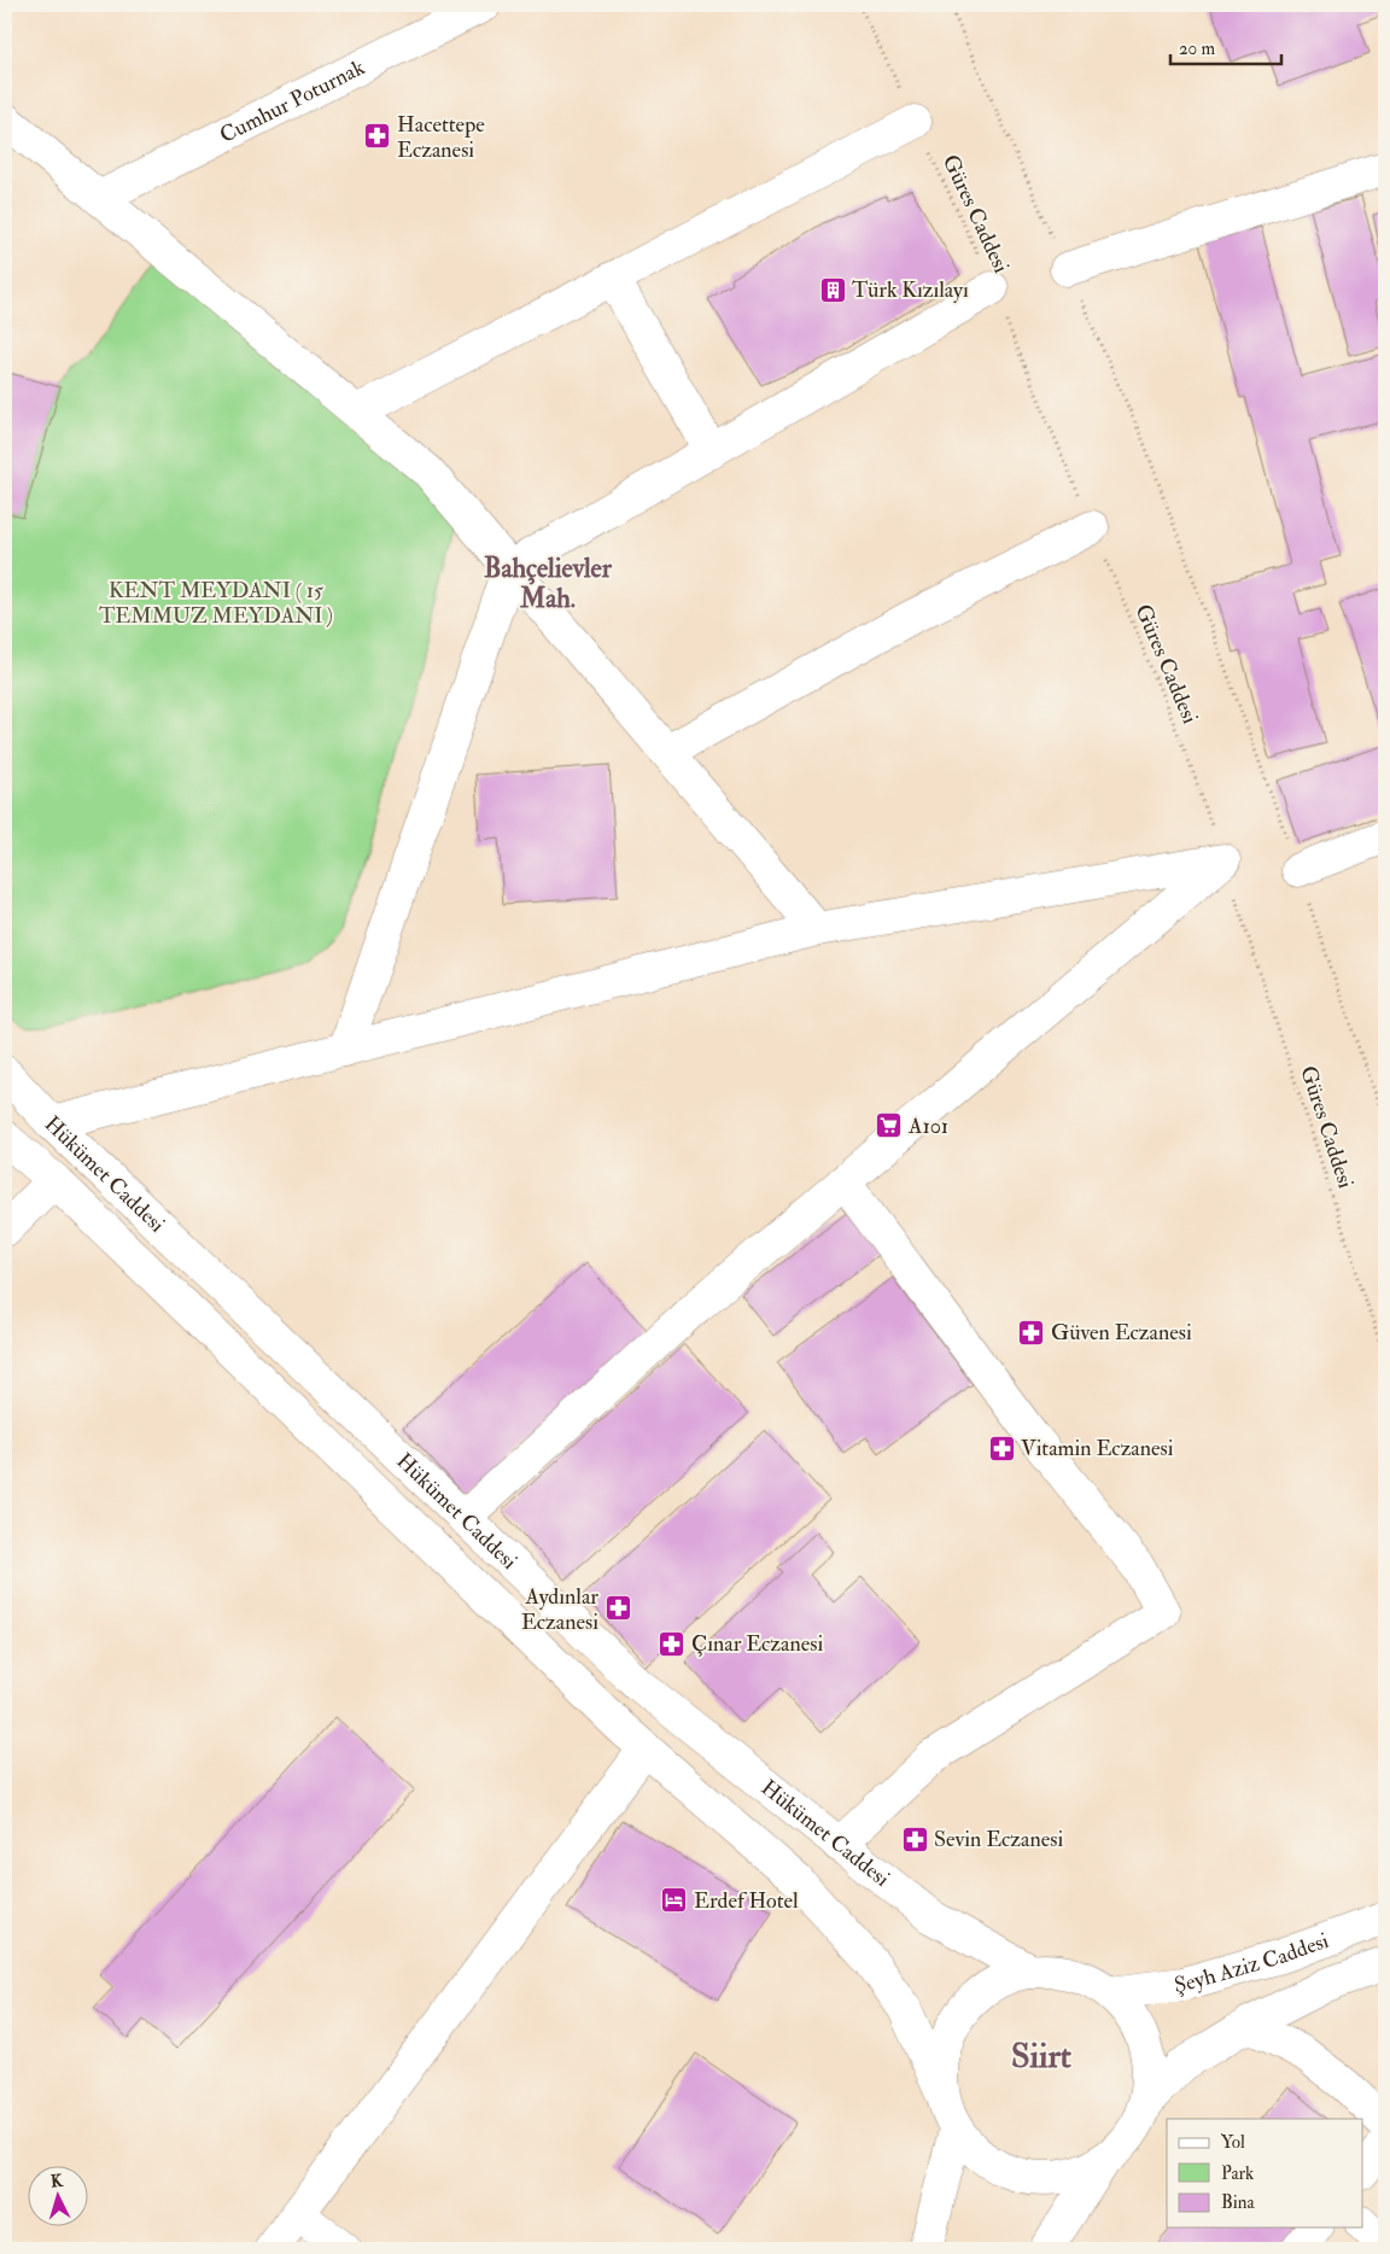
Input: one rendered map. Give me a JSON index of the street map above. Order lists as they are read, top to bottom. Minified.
{"streets":{"street":["Cumhur Poturnak","Hükümet Caddesi","Şeyh Aziz Caddesi"],"path":["Güres Caddesi"]},"crossings":[["Hükümet Caddesi","Şeyh Aziz Caddesi"]],"districts":["Bahçelievler Mah.","Siirt"],"parks":["KENT MEYDANI ( 15 TEMMUZ MEYDANI )"],"places":{"pharmacy":["Hacettepe Eczanesi","Güven Eczanesi","Vitamin Eczanesi","Aydınlar Eczanesi","Çınar Eczanesi","Sevin Eczanesi"],"building":["Türk Kızılayı"],"supermarket":["A101"],"hotel":["Erdef Hotel"]},"legend":["Yol","Park","Bina"],"scale_bar":"20 m","north":"top"}
